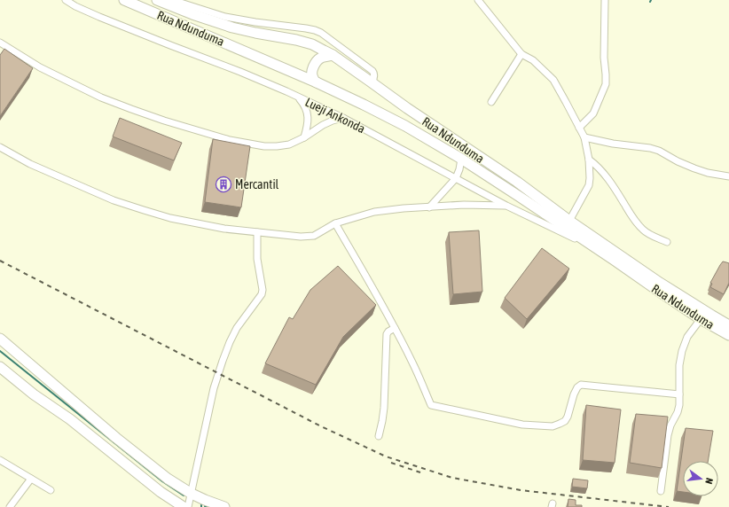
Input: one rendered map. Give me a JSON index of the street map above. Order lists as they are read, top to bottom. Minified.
{"streets":{"main road":["Rua Ndunduma","Lueji Ankonda"]},"crossings":[["Rua Ndunduma","Lueji Ankonda"]],"places":{"building":["Mercantil"]},"north":"right"}
